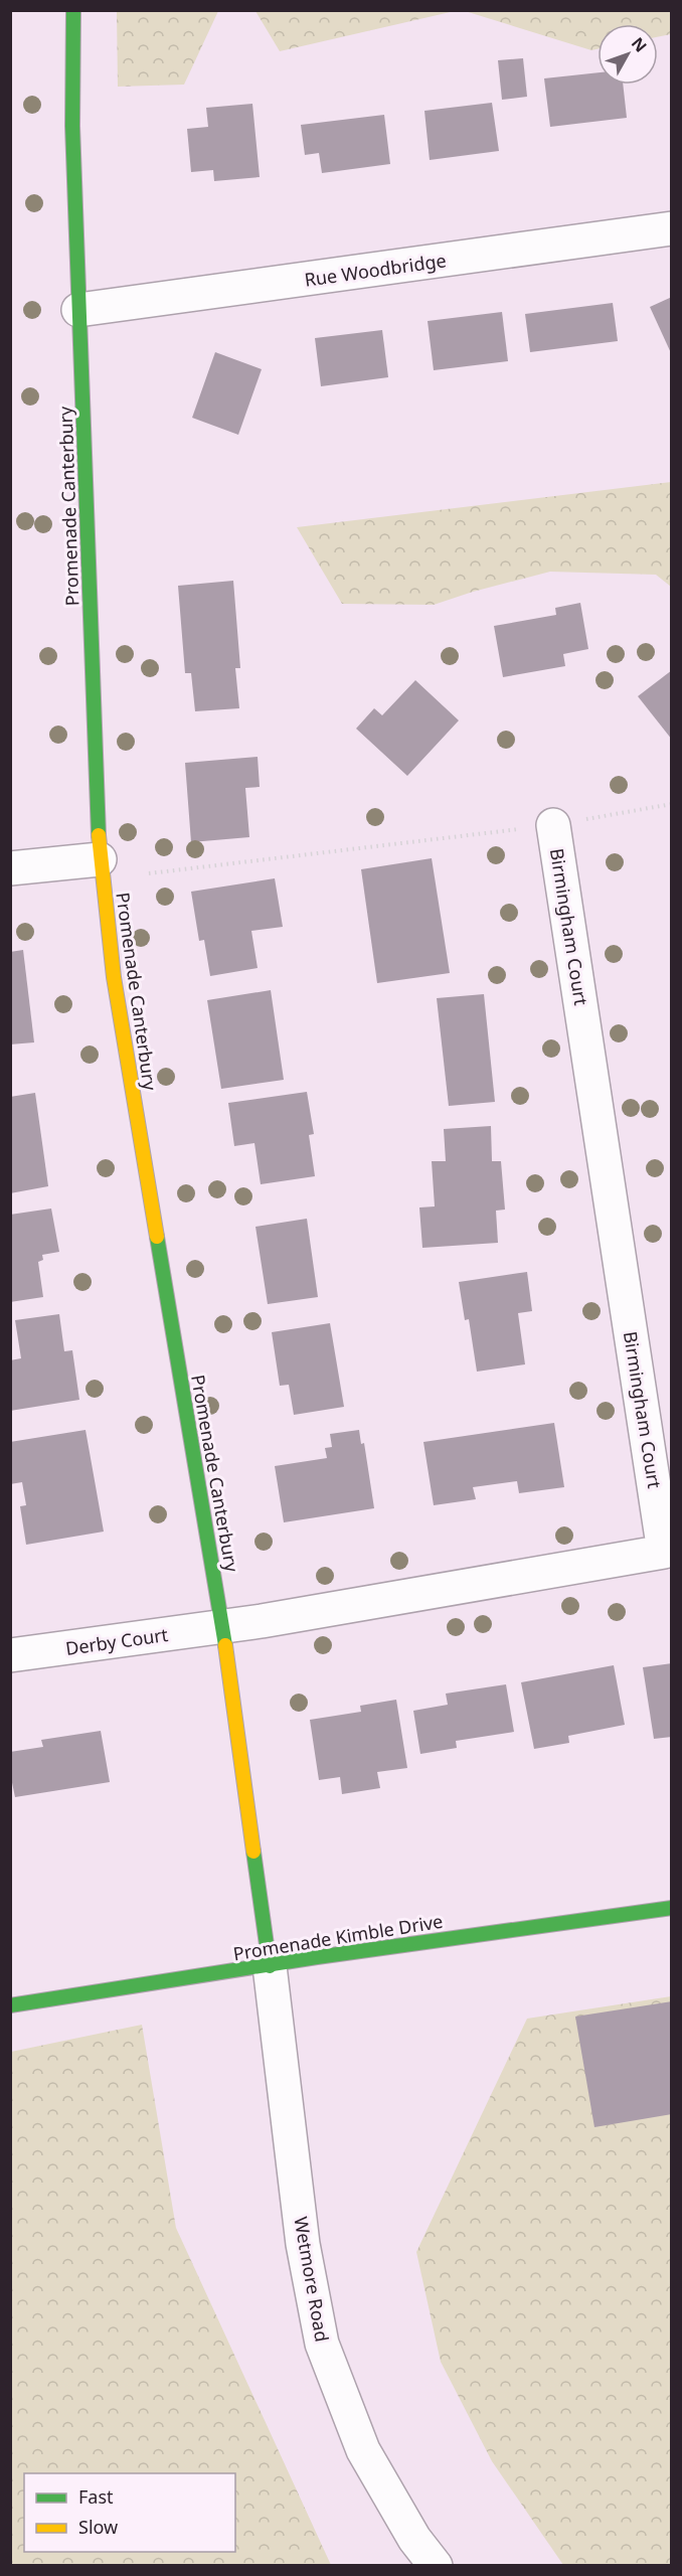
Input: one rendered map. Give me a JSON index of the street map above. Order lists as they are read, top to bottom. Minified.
{"streets":{"street":["Rue Woodbridge","Promenade Canterbury","Birmingham Court","Derby Court","Promenade Kimble Drive","Wetmore Road"]},"crossings":[["Rue Woodbridge","Promenade Canterbury"],["Promenade Canterbury","Birmingham Court"],["Promenade Canterbury","Derby Court"],["Promenade Canterbury","Promenade Kimble Drive"],["Promenade Canterbury","Wetmore Road"],["Birmingham Court","Derby Court"],["Promenade Kimble Drive","Wetmore Road"]],"legend":["Fast","Slow"],"north":"top right"}
